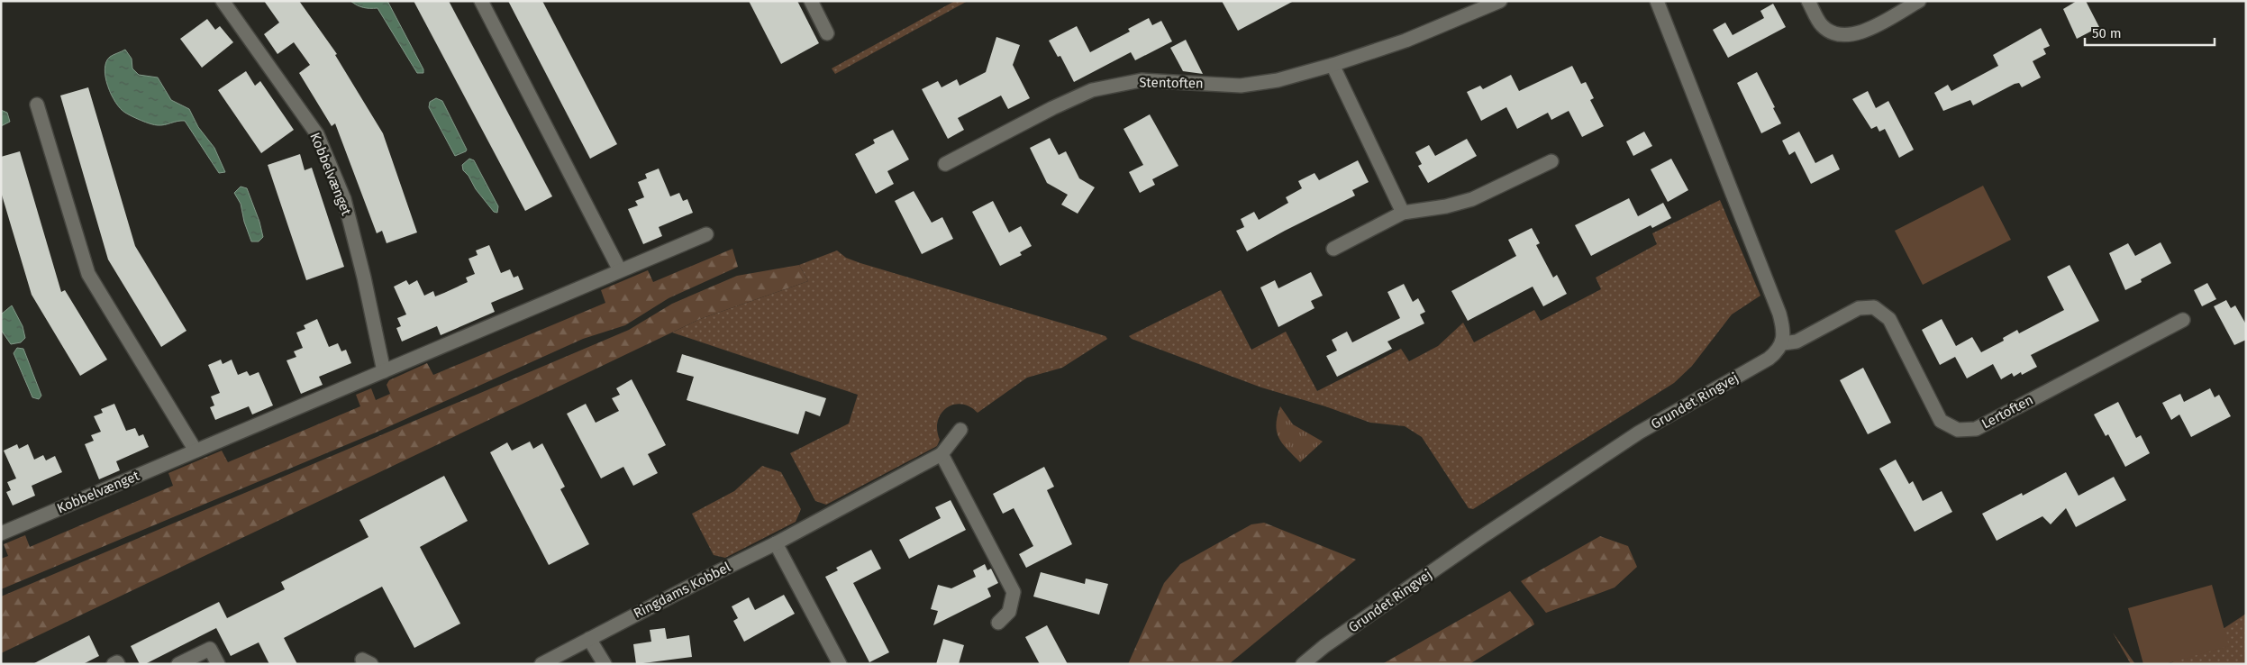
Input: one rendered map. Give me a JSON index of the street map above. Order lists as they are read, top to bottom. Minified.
{"streets":{"street":["Stentoften","Kobbelvænget","Grundet Ringvej","Lertoften","Ringdams Kobbel"]},"crossings":[["Grundet Ringvej","Lertoften"]],"scale_bar":"50 m"}
